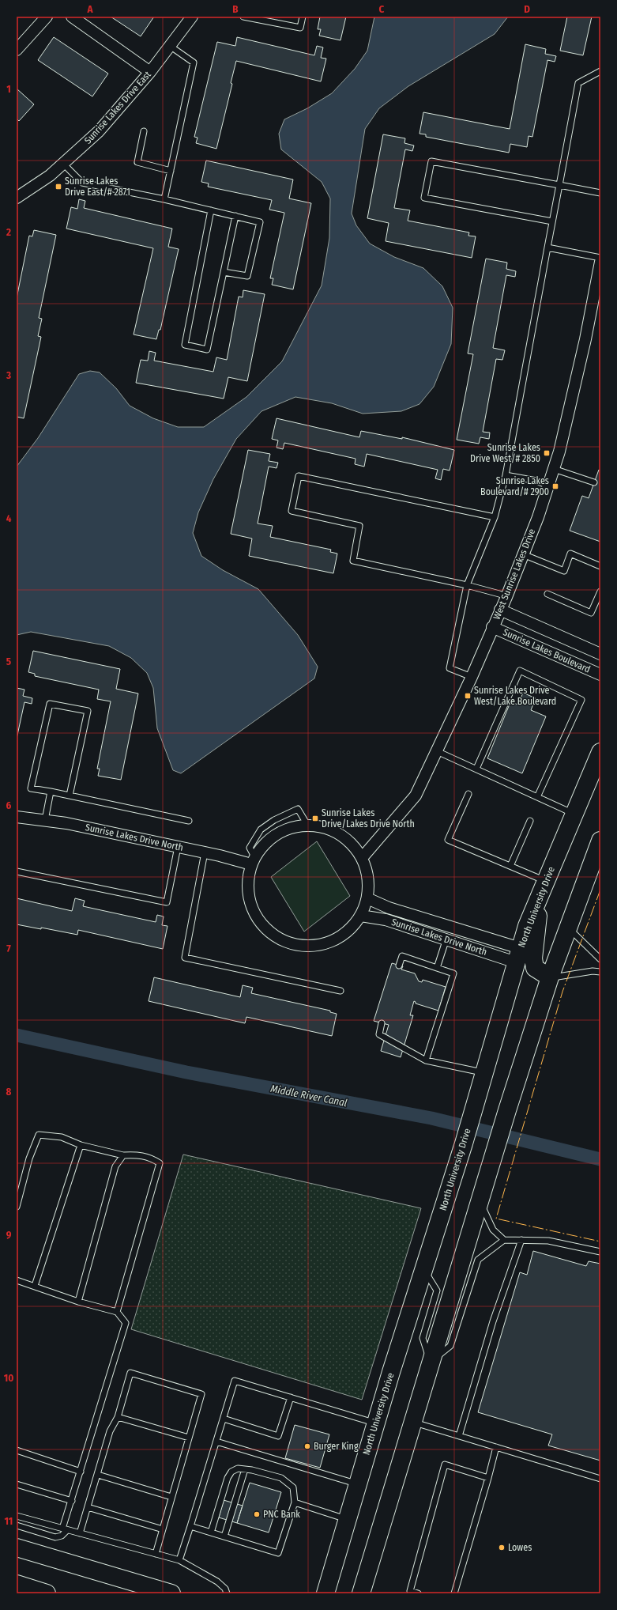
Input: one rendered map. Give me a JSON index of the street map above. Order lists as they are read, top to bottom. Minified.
{"streets":{"main road":["North University Drive"],"street":["Sunrise Lakes Drive East","West Sunrise Lakes Drive","Sunrise Lakes Boulevard","Sunrise Lakes Drive North"]},"crossings":[["West Sunrise Lakes Drive","Sunrise Lakes Boulevard"],["Sunrise Lakes Drive North","North University Drive"]],"water":["Middle River Canal"],"places":{"transit":["Sunrise Lakes Drive East/# 2871","Sunrise Lakes Drive West/# 2850","Sunrise Lakes Boulevard/# 2900","Sunrise Lakes Drive West/Lake Boulevard","Sunrise Lakes Drive/Lakes Drive North"],"other":["Burger King","PNC Bank","Lowes"]},"grid":{"columns":["A","B","C","D"],"rows":["1","2","3","4","5","6","7","8","9","10","11"]}}
